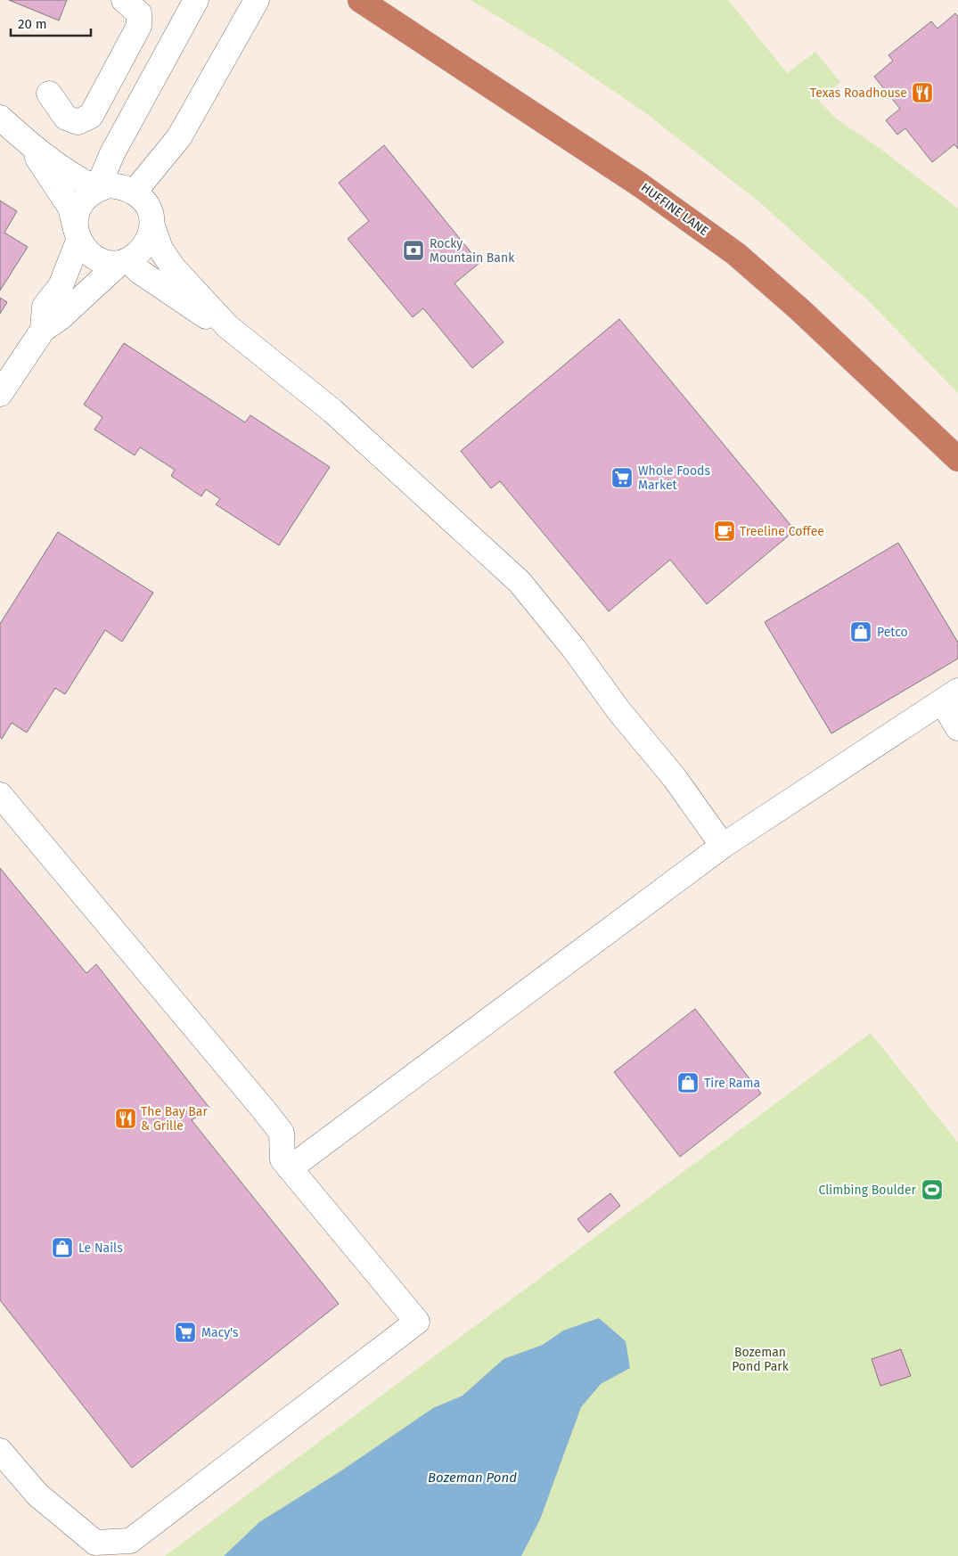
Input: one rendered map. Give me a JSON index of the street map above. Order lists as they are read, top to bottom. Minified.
{"streets":{"highway":["HUFFINE LANE"]},"water":["Bozeman Pond"],"parks":["Bozeman Pond Park"],"places":{"restaurant":["Texas Roadhouse","The Bay Bar & Grille"],"bank":["Rocky Mountain Bank"],"supermarket":["Whole Foods Market","Macy's"],"cafe":["Treeline Coffee"],"shop":["Petco","Tire Rama","Le Nails"],"sports":["Climbing Boulder"]},"scale_bar":"20 m"}
